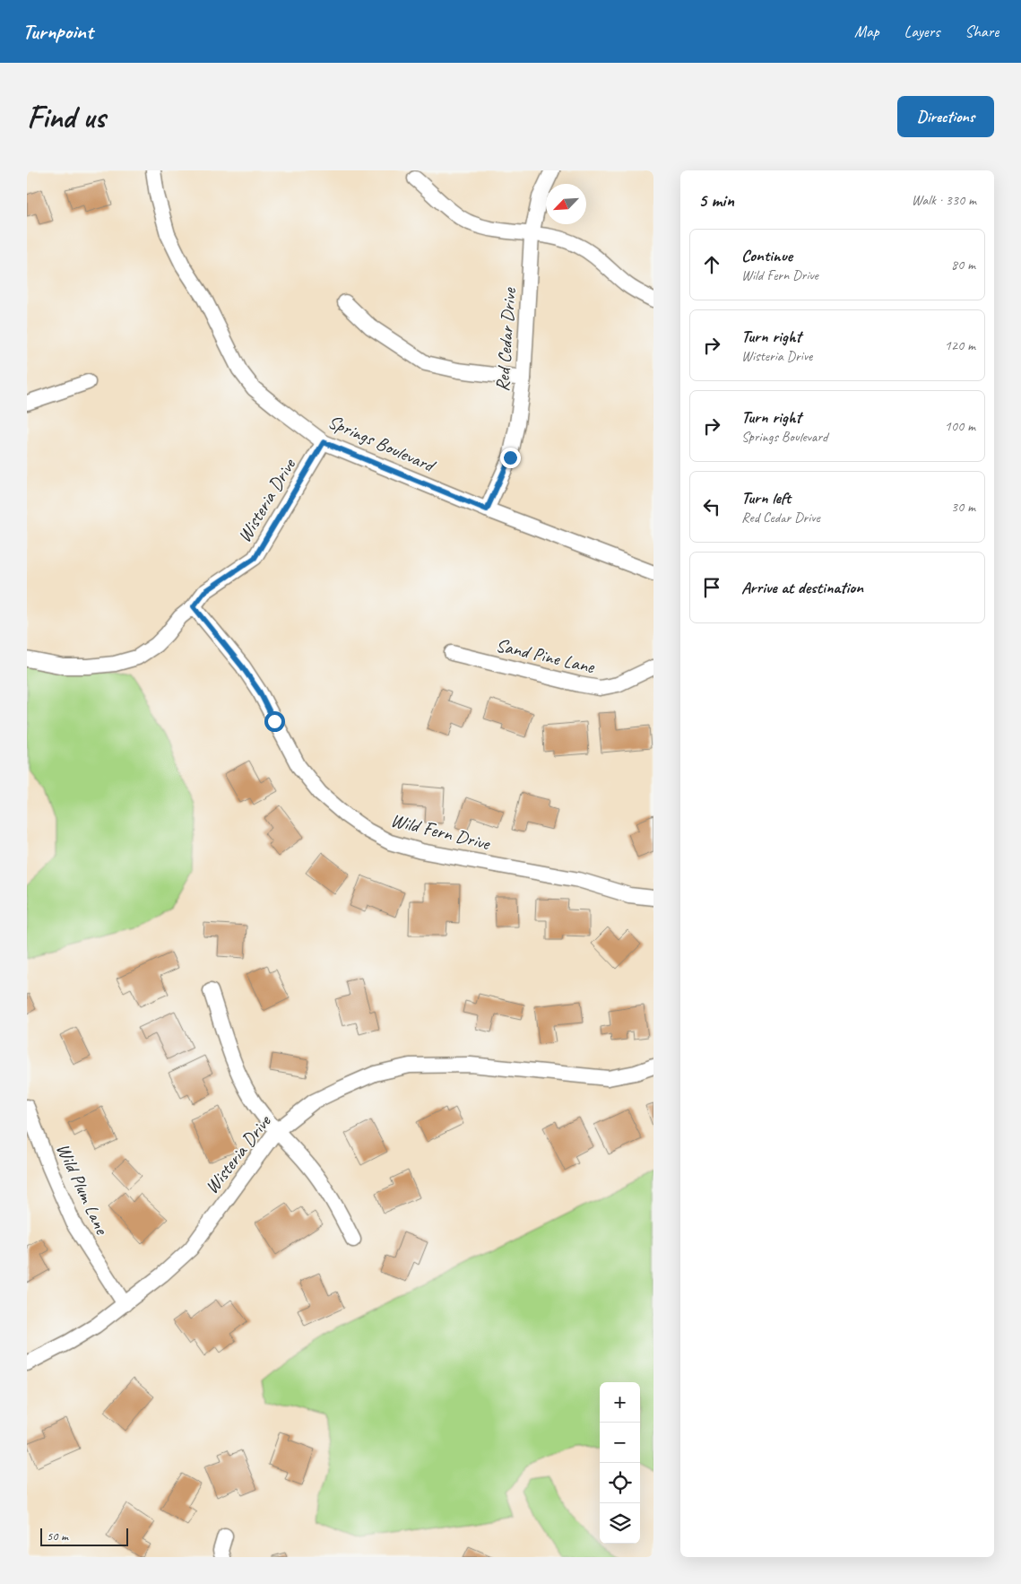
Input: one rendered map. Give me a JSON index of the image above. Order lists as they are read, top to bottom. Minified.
{"streets":{"street":["Red Cedar Drive","Springs Boulevard","Wisteria Drive","Sand Pine Lane","Wild Fern Drive","Wild Plum Lane"]},"crossings":[["Red Cedar Drive","Springs Boulevard"],["Springs Boulevard","Wisteria Drive"],["Wisteria Drive","Wild Fern Drive"],["Wisteria Drive","Wild Plum Lane"]],"scale_bar":"50 m","north":"bottom left","page":{"header":"Turnpoint","nav":["Map","Layers","Share"],"buttons":"Directions","title":"Find us","heading":["5 min","Walk · 330 m"],"list":[["Continue","Wild Fern Drive","80 m"],["Turn right","Wisteria Drive","120 m"],["Turn right","Springs Boulevard","100 m"],["Turn left","Red Cedar Drive","30 m"],"Arrive at destination"],"map_buttons":["+","−"],"scale":"50 m"}}
